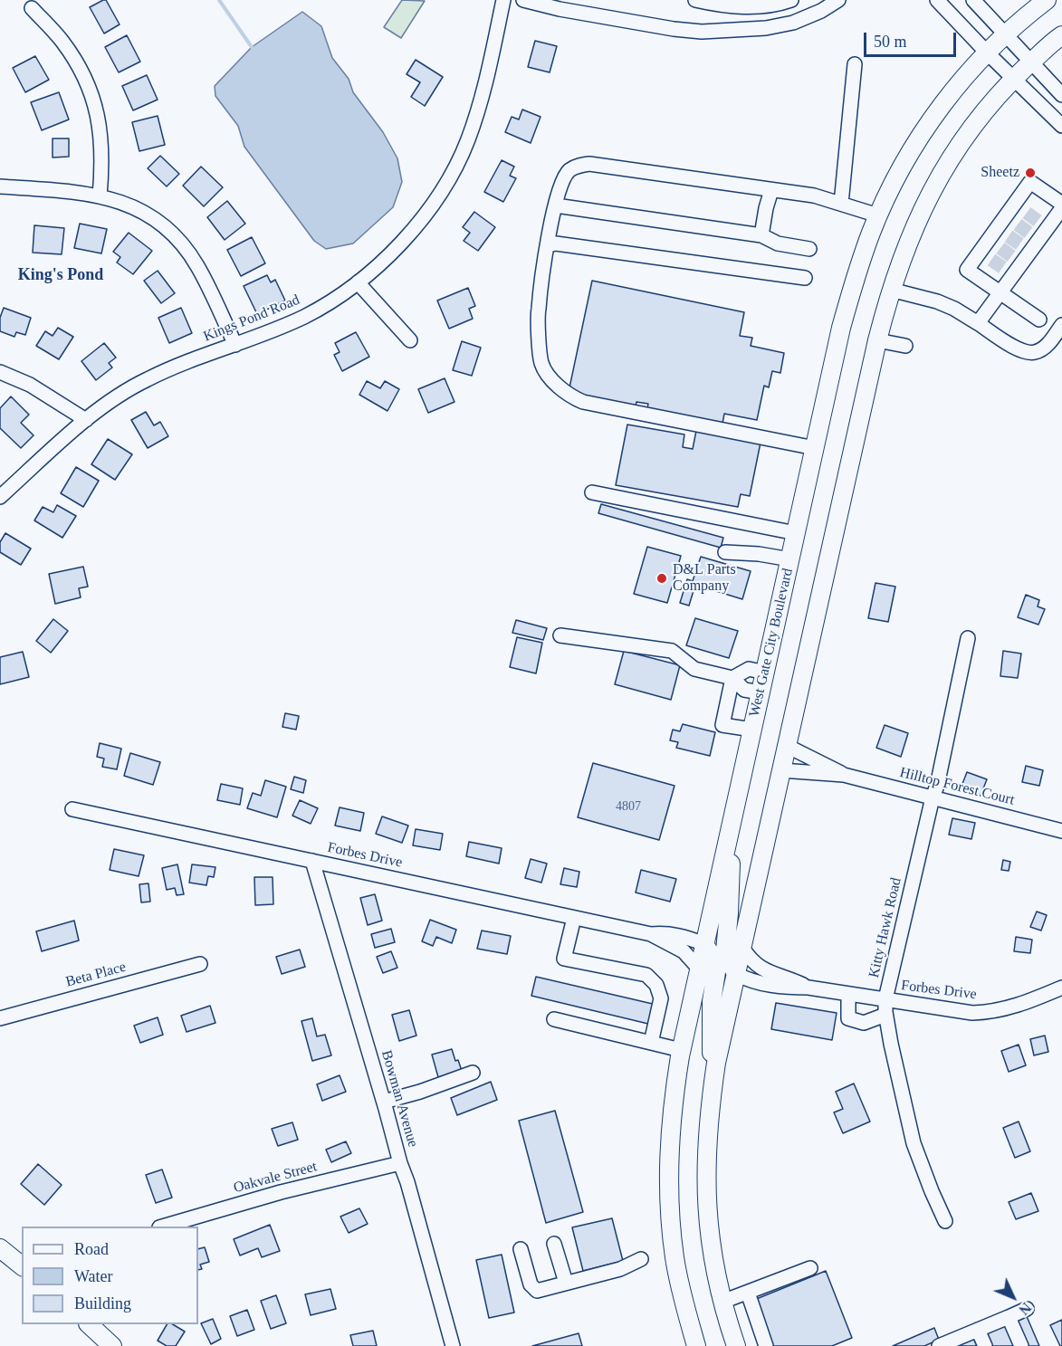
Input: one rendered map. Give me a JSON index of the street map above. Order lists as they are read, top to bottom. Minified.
{"streets":{"main road":["West Gate City Boulevard"],"street":["Kings Pond Road","Hilltop Forest Court","Forbes Drive","Kitty Hawk Road","Beta Place","Bowman Avenue","Oakvale Street"]},"crossings":[["West Gate City Boulevard","Forbes Drive"],["Hilltop Forest Court","Kitty Hawk Road"],["Forbes Drive","Kitty Hawk Road"],["Forbes Drive","Bowman Avenue"],["Bowman Avenue","Oakvale Street"]],"districts":["King's Pond"],"places":["Sheetz","D&L Parts Company"],"house_numbers":["4807"],"legend":["Road","Water","Building"],"scale_bar":"50 m","north":"bottom right"}
